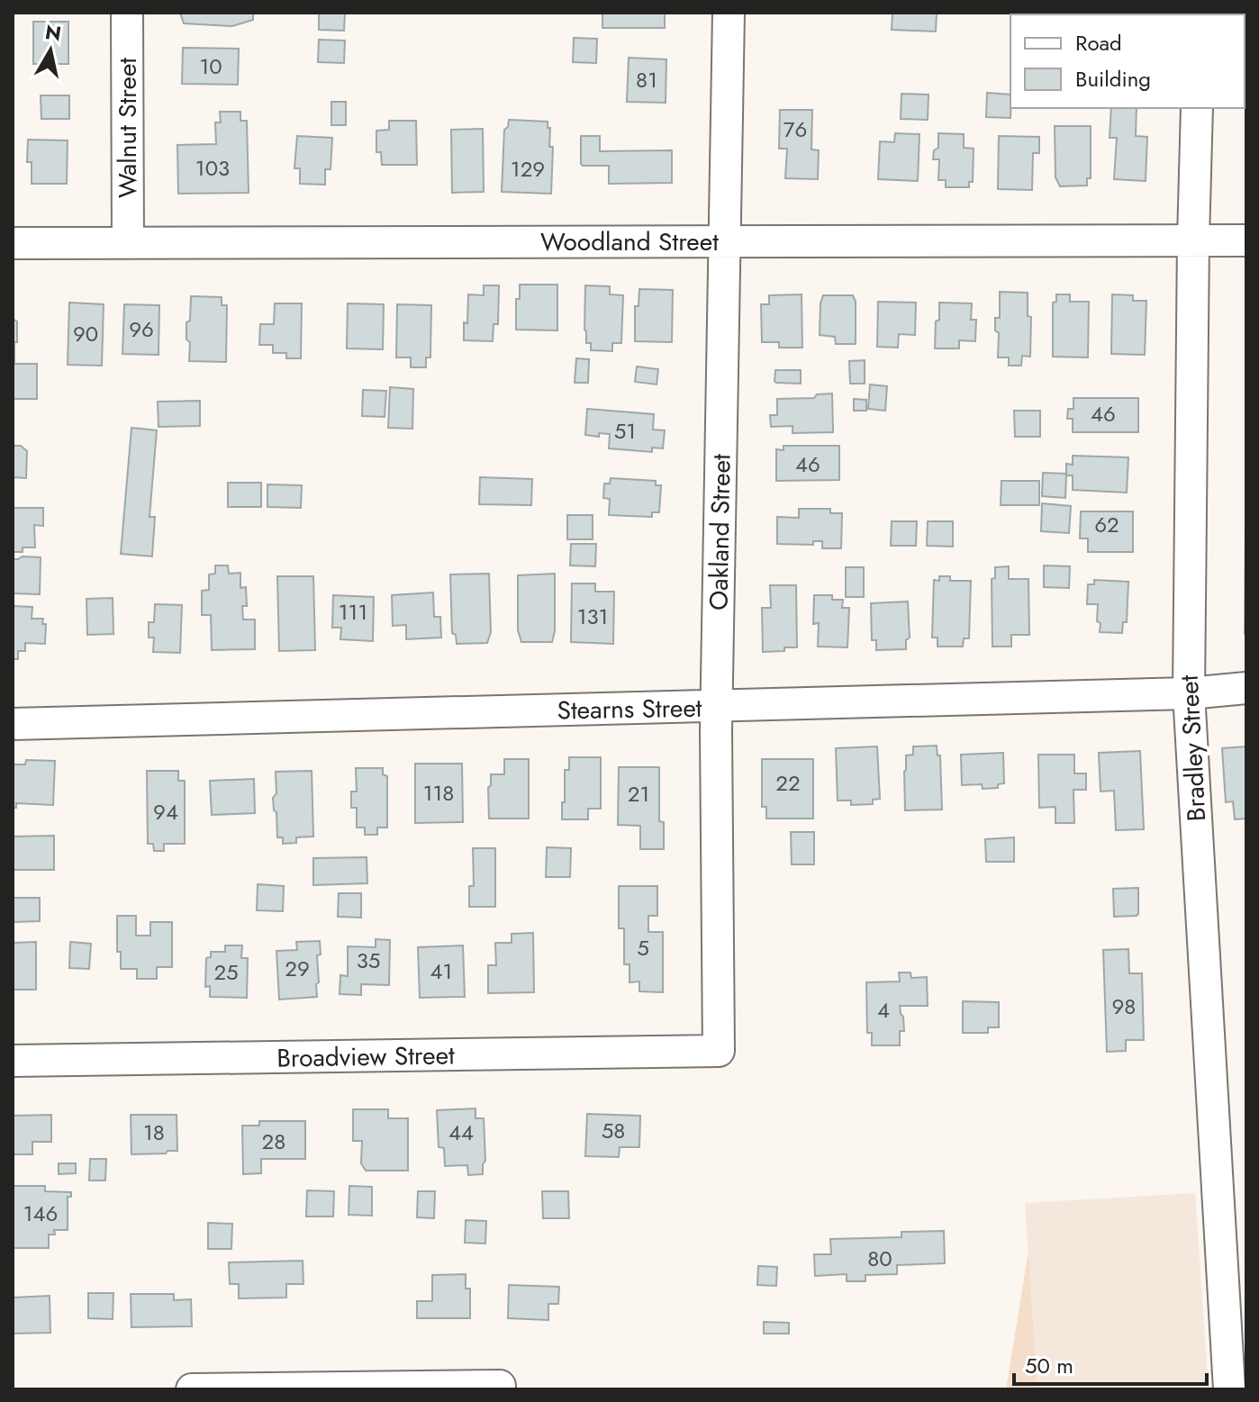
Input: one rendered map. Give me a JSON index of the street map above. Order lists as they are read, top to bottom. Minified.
{"streets":{"street":["Walnut Street","Woodland Street","Oakland Street","Stearns Street","Bradley Street","Broadview Street"]},"crossings":[["Walnut Street","Woodland Street"],["Woodland Street","Oakland Street"],["Woodland Street","Bradley Street"],["Oakland Street","Stearns Street"],["Oakland Street","Broadview Street"],["Stearns Street","Bradley Street"]],"house_numbers":["10","81","76","103","129","96","90","46","51","46","62","111","131","22","118","21","94","5","35","29","41","25","98","4","58","18","44","28","146","80"],"legend":["Road","Building"],"scale_bar":"50 m","north":"top"}
